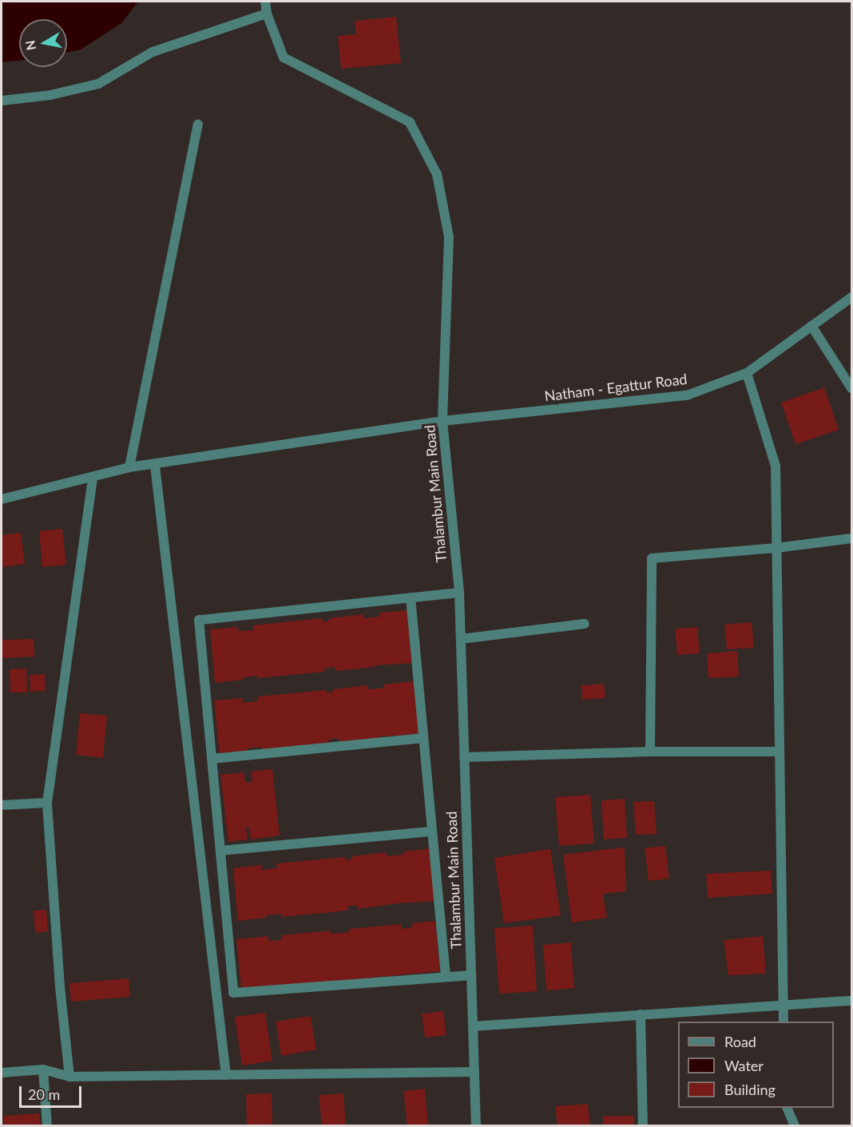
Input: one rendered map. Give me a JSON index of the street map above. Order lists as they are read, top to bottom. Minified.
{"streets":{"street":["Natham - Egattur Road","Thalambur Main Road"]},"crossings":[["Natham - Egattur Road","Thalambur Main Road"]],"legend":["Road","Water","Building"],"scale_bar":"20 m","north":"left"}
